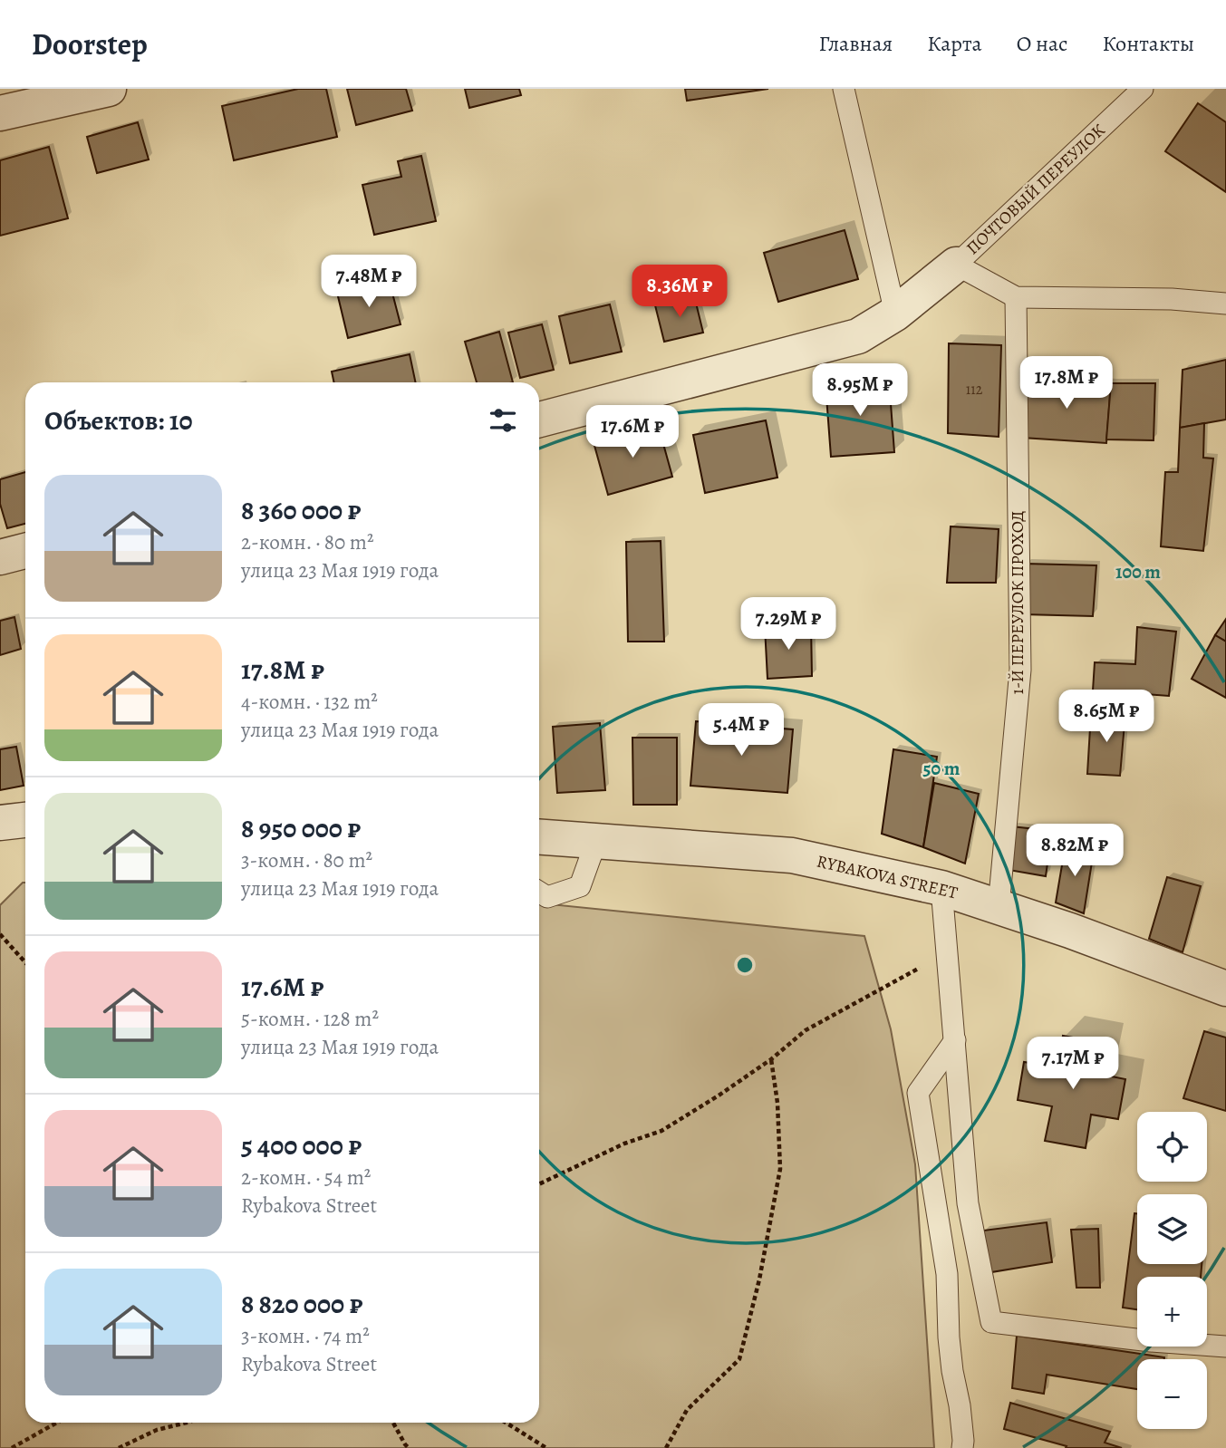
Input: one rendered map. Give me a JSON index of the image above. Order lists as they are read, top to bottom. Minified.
{"streets":{"street":["RYBAKOVA STREET"],"lane":["ПОЧТОВЫЙ ПЕРЕУЛОК","1-Й ПЕРЕУЛОК ПРОХОД"]},"crossings":[["1-Й ПЕРЕУЛОК ПРОХОД","RYBAKOVA STREET"]],"house_numbers":["112"],"page":{"header":"Doorstep","nav":["Главная","Карта","О нас","Контакты"],"price":["7.48M ₽","8.36M ₽","17.8M ₽","8.95M ₽","17.6M ₽","7.29M ₽","8.65M ₽","5.4M ₽","8.82M ₽","7.17M ₽"],"heading":"Объектов: 10","list":[{"name":"8 360 000 ₽","note":"2-комн. · 80 m² · улица 23 Мая 1919 года"},{"name":"17.8M ₽","note":"4-комн. · 132 m² · улица 23 Мая 1919 года"},{"name":"8 950 000 ₽","note":"3-комн. · 80 m² · улица 23 Мая 1919 года"},{"name":"17.6M ₽","note":"5-комн. · 128 m² · улица 23 Мая 1919 года"},{"name":"5 400 000 ₽","note":"2-комн. · 54 m² · Rybakova Street"},{"name":"8 820 000 ₽","note":"3-комн. · 74 m² · Rybakova Street"}],"map_buttons":["+","−"]},"rings":["100 m","50 m"]}
